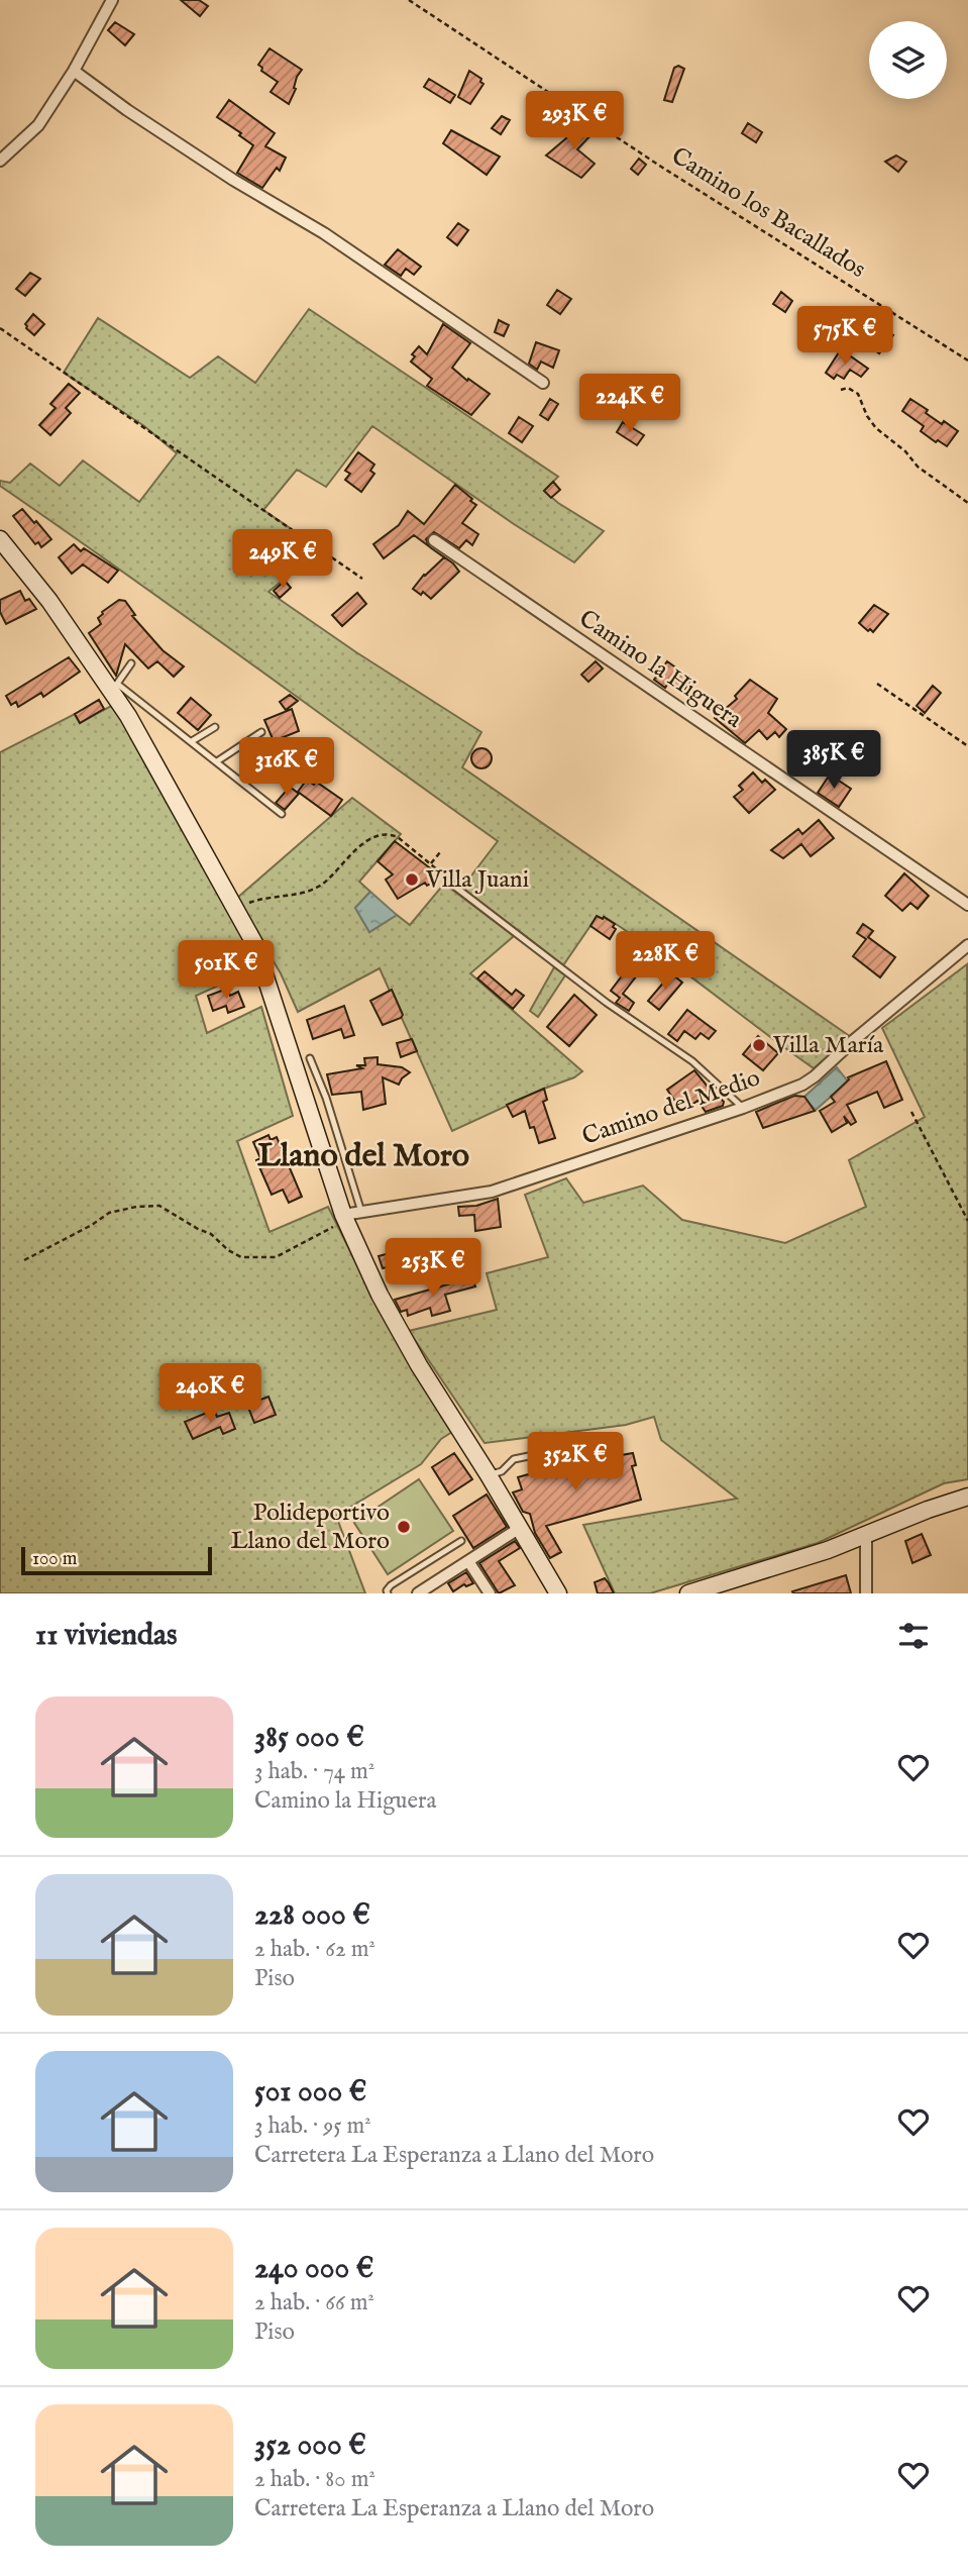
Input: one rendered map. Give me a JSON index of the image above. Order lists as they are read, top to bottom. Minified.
{"streets":{"street":["Camino la Higuera","Camino del Medio"],"path":["Camino los Bacallados"]},"districts":["Llano del Moro"],"places":["Villa Juani","Villa María","Polideportivo Llano del Moro"],"scale_bar":"100 m","page":{"price":["293K €","575K €","224K €","249K €","385K €","316K €","228K €","501K €","253K €","240K €","352K €"],"scale":"100 m","heading":"11 viviendas","list":[{"name":"385 000 €","note":"3 hab. · 74 m² · Camino la Higuera"},{"name":"228 000 €","note":"2 hab. · 62 m² · Piso"},{"name":"501 000 €","note":"3 hab. · 95 m² · Carretera La Esperanza a Llano del Moro"},{"name":"240 000 €","note":"2 hab. · 66 m² · Piso"},{"name":"352 000 €","note":"2 hab. · 80 m² · Carretera La Esperanza a Llano del Moro"}]}}
